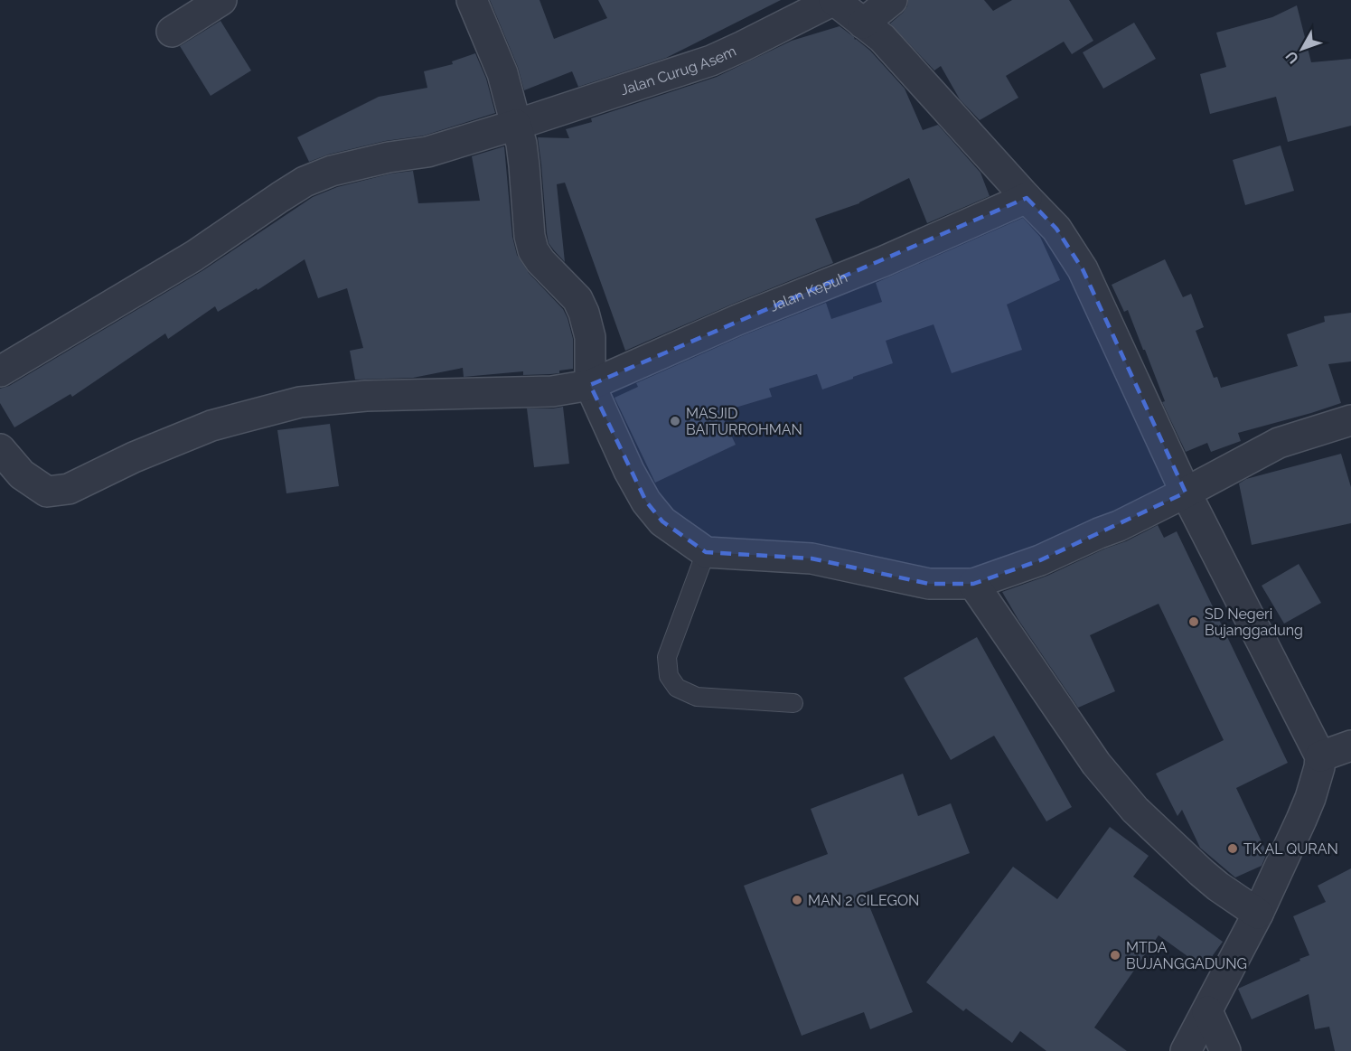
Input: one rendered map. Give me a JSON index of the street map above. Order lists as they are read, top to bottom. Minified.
{"streets":{"street":["Jalan Curug Asem","Jalan Kepuh"]},"places":["MASJID BAITURROHMAN","SD Negeri Bujanggadung","TK AL QURAN","MAN 2 CILEGON","MTDA BUJANGGADUNG"],"north":"bottom left"}
